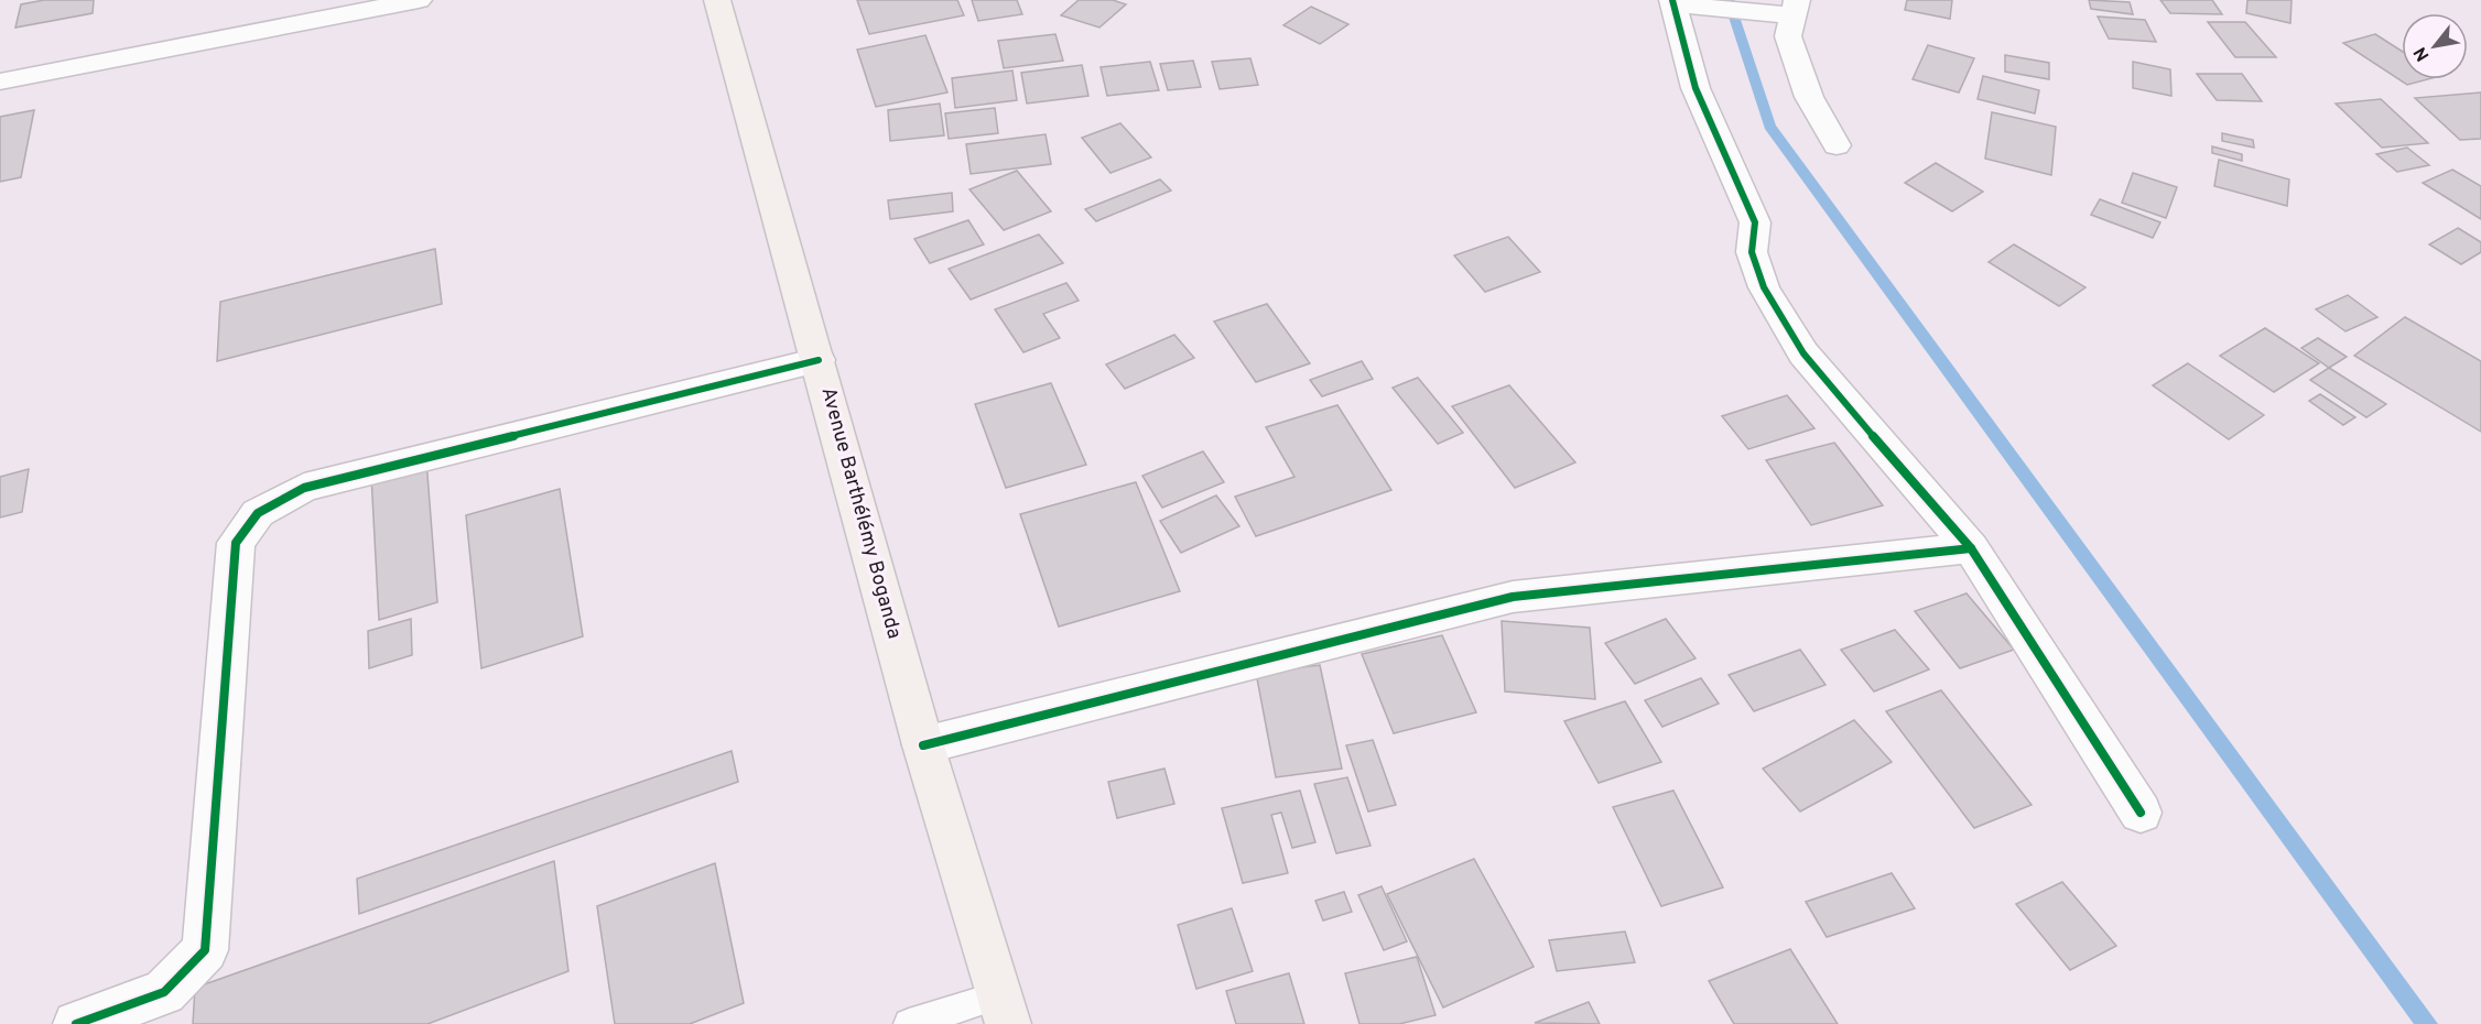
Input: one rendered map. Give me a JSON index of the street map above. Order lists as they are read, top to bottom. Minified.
{"streets":{"main road":["Avenue Barthélémy Boganda"]},"north":"bottom left"}
